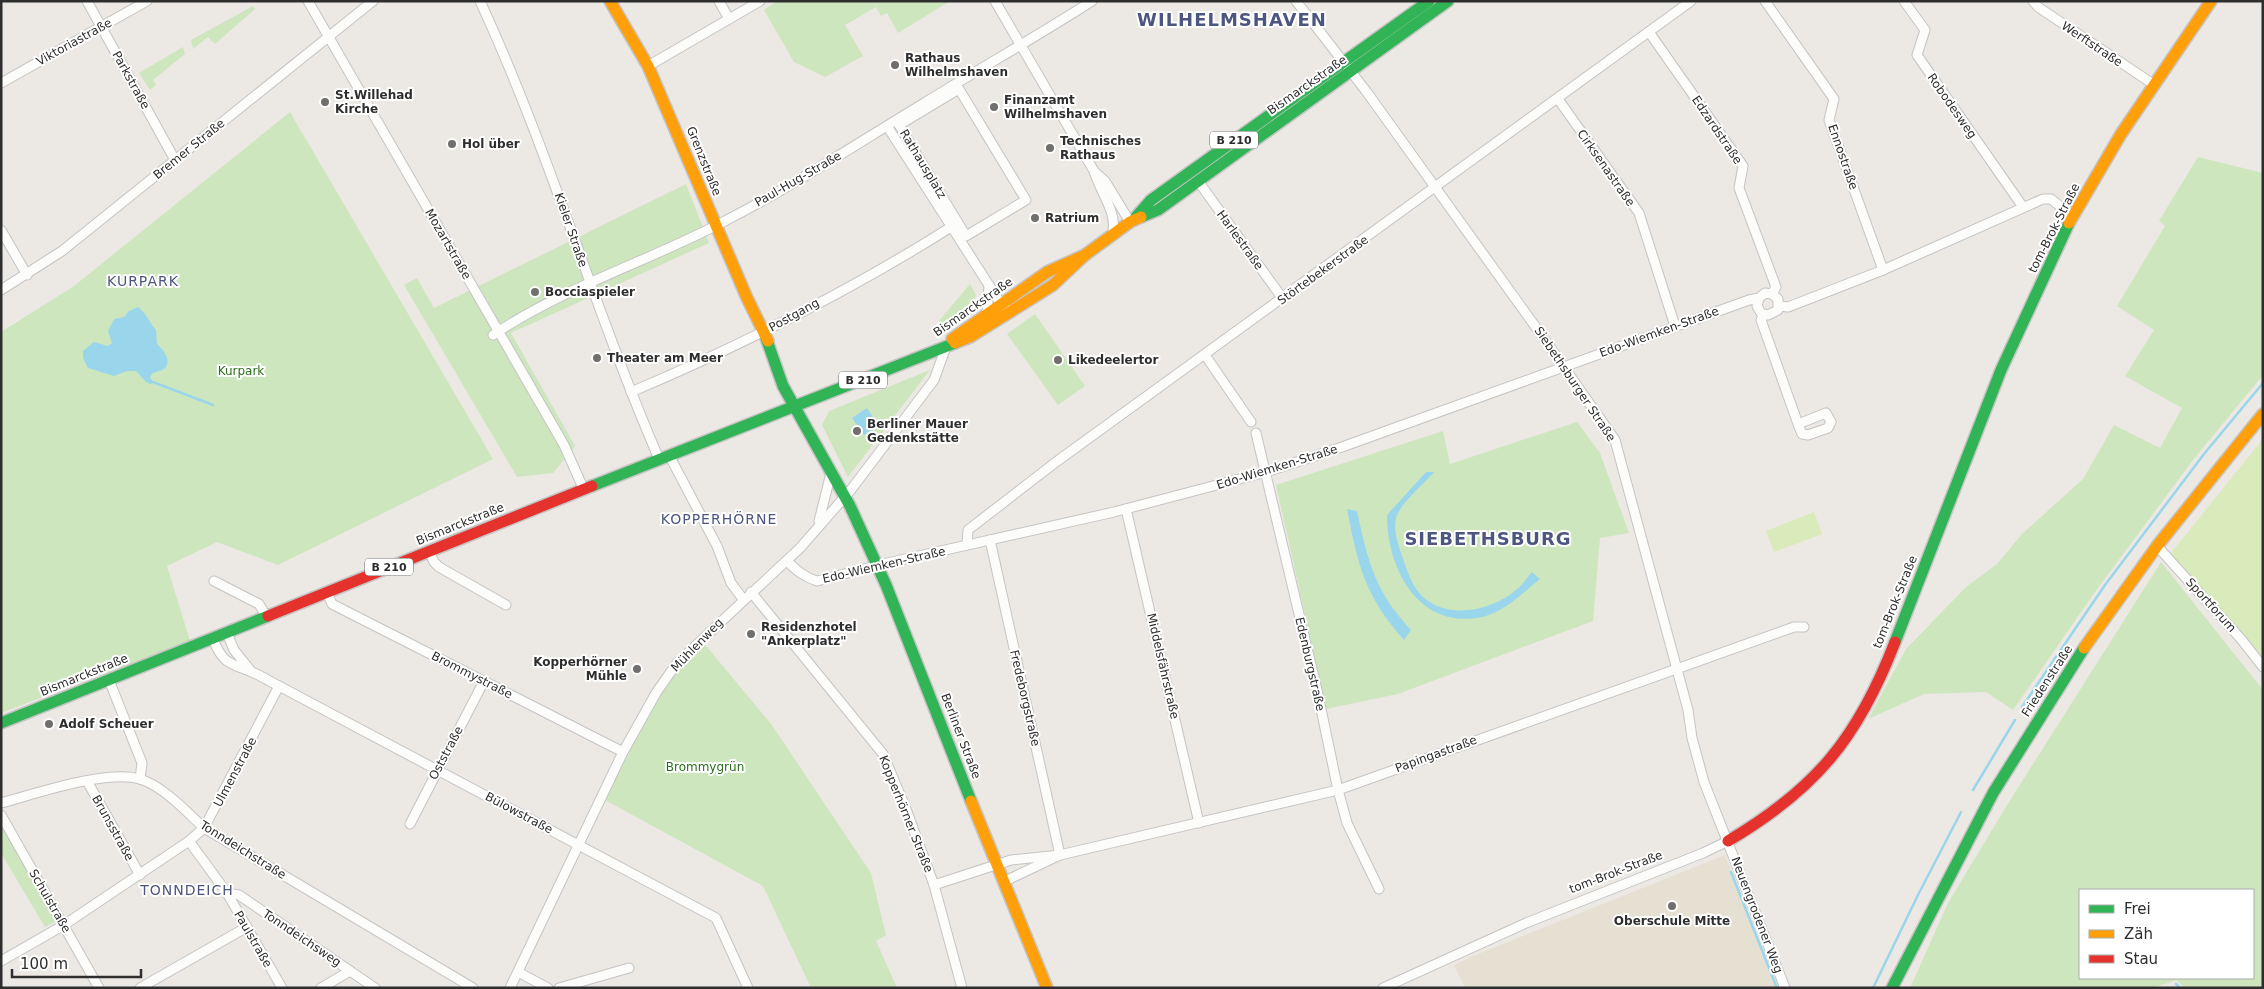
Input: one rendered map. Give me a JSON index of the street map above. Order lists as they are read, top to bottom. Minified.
{"streets":{"main road":["Bismarckstraße","B 210","Grenzstraße","tom-Brok-Straße","Friedenstraße","Berliner Straße"],"street":["Viktoriastraße","Werftstraße","Parkstraße","Robodesweg","Edzardstraße","Bremer Straße","Ennostraße","Rathausplatz","Cirksenastraße","Paul-Hug-Straße","Kieler Straße","Harlestraße","Mozartstraße","Störtebekerstraße","Postgang","Edo-Wiemken-Straße","Siebethsburger Straße","Sportforum","Mühlenweg","Edenburgstraße","Middelsfährstraße","Brommystraße","Fredeborgstraße","Oststraße","Papingastraße","Ulmenstraße","Bülowstraße","Kopperhörner Straße","Brunsstraße","Tonndeichstraße","Schulstraße","Neuengrodener Weg","Tonndeichsweg","Paulstraße"]},"crossings":[["Viktoriastraße","Parkstraße"],["Werftstraße","tom-Brok-Straße"],["Parkstraße","Bremer Straße"],["Bismarckstraße","Grenzstraße"],["Bismarckstraße","Rathausplatz"],["Bismarckstraße","Kieler Straße"],["Bismarckstraße","Harlestraße"],["Bismarckstraße","Mozartstraße"],["Bismarckstraße","Siebethsburger Straße"],["Bismarckstraße","Mühlenweg"],["Bismarckstraße","Brommystraße"],["Bismarckstraße","Bülowstraße"],["Edzardstraße","Störtebekerstraße"],["Edzardstraße","Edo-Wiemken-Straße"],["Bremer Straße","Mozartstraße"],["Grenzstraße","Paul-Hug-Straße"],["Grenzstraße","Postgang"],["Grenzstraße","Berliner Straße"],["Rathausplatz","Paul-Hug-Straße"],["Rathausplatz","Postgang"],["Cirksenastraße","Störtebekerstraße"],["Cirksenastraße","Edo-Wiemken-Straße"],["Paul-Hug-Straße","Kieler Straße"],["Paul-Hug-Straße","Mozartstraße"],["tom-Brok-Straße","Siebethsburger Straße"],["tom-Brok-Straße","Neuengrodener Weg"],["Kieler Straße","Postgang"],["Harlestraße","Störtebekerstraße"],["Störtebekerstraße","Edo-Wiemken-Straße"],["Störtebekerstraße","Siebethsburger Straße"],["Edo-Wiemken-Straße","Siebethsburger Straße"],["Edo-Wiemken-Straße","Mühlenweg"],["Edo-Wiemken-Straße","Edenburgstraße"],["Edo-Wiemken-Straße","Middelsfährstraße"],["Edo-Wiemken-Straße","Fredeborgstraße"],["Edo-Wiemken-Straße","Berliner Straße"],["Siebethsburger Straße","Papingastraße"],["Siebethsburger Straße","Neuengrodener Weg"],["Sportforum","Friedenstraße"],["Mühlenweg","Brommystraße"],["Mühlenweg","Berliner Straße"],["Mühlenweg","Bülowstraße"],["Mühlenweg","Kopperhörner Straße"],["Edenburgstraße","Papingastraße"],["Middelsfährstraße","Papingastraße"],["Brommystraße","Oststraße"],["Fredeborgstraße","Papingastraße"],["Berliner Straße","Papingastraße"],["Oststraße","Bülowstraße"],["Papingastraße","Kopperhörner Straße"],["Ulmenstraße","Bülowstraße"],["Ulmenstraße","Brunsstraße"],["Ulmenstraße","Tonndeichstraße"],["Ulmenstraße","Schulstraße"],["Ulmenstraße","Paulstraße"],["Brunsstraße","Tonndeichstraße"],["Tonndeichsweg","Paulstraße"]],"districts":["WILHELMSHAVEN","KURPARK","KOPPERHÖRNE","SIEBETHSBURG","TONNDEICH"],"parks":["Kurpark","Brommygrün"],"places":["Rathaus Wilhelmshaven","St.Willehad Kirche","Finanzamt Wilhelmshaven","Hol über","Technisches Rathaus","Ratrium","Bocciaspieler","Theater am Meer","Likedeelertor","Berliner Mauer Gedenkstätte","Residenzhotel \"Ankerplatz\"","Kopperhörner Mühle","Adolf Scheuer","Oberschule Mitte"],"legend":["Frei","Zäh","Stau"],"scale_bar":"100 m"}
